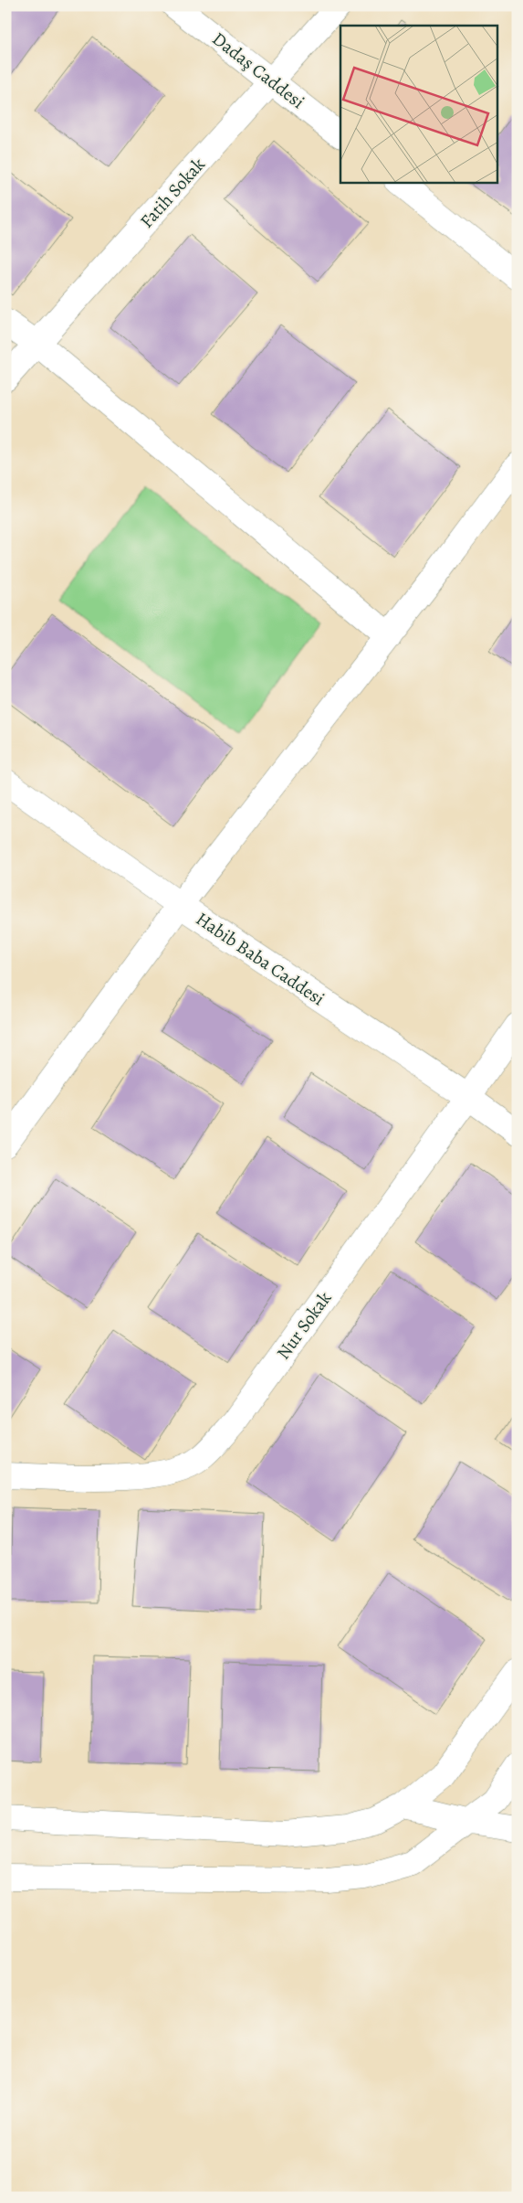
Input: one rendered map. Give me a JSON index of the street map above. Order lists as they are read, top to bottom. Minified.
{"streets":{"street":["Dadaş Caddesi","Fatih Sokak","Habib Baba Caddesi","Nur Sokak"]},"crossings":[["Dadaş Caddesi","Fatih Sokak"],["Habib Baba Caddesi","Nur Sokak"]]}
